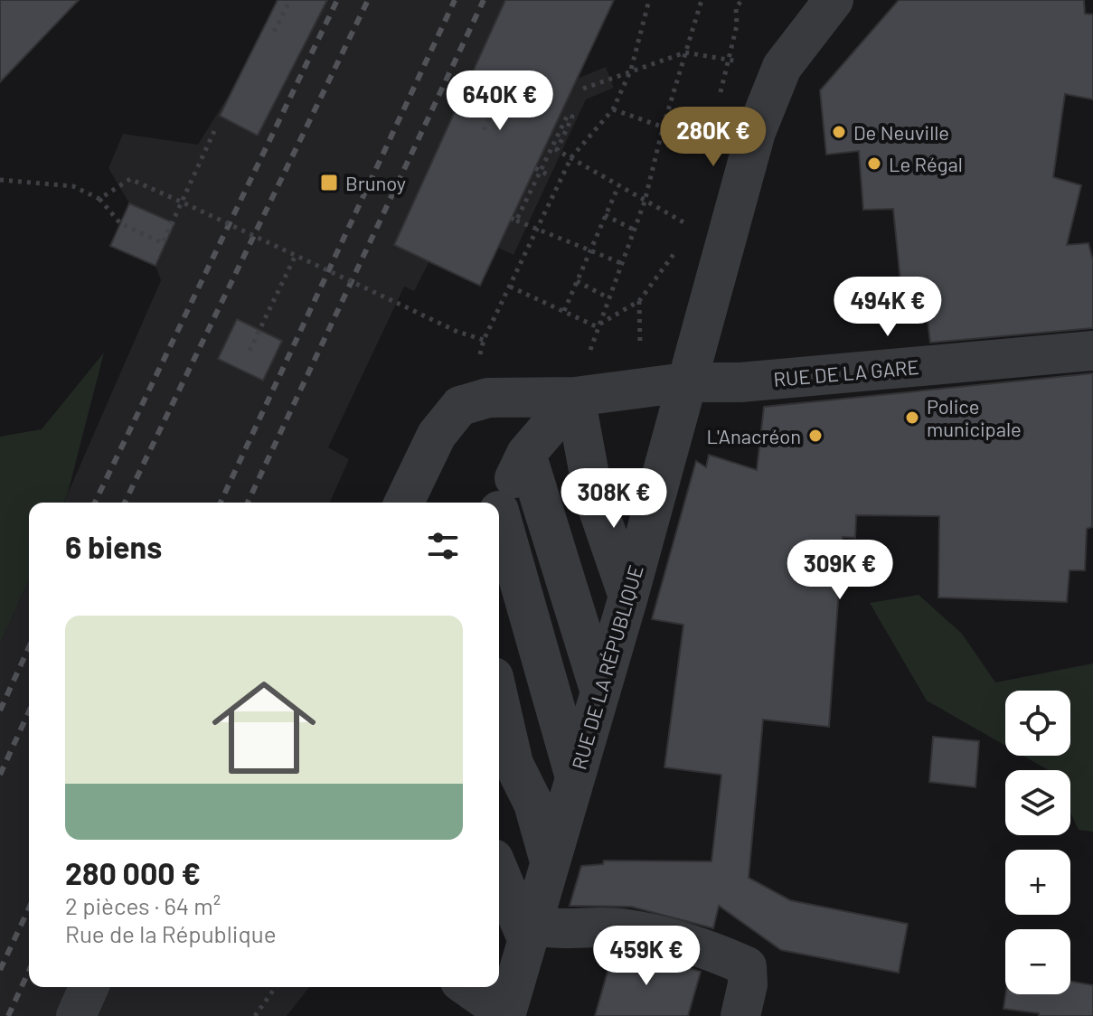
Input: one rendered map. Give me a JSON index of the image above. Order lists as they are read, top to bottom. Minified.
{"streets":{"street":["RUE DE LA GARE","RUE DE LA RÉPUBLIQUE"]},"crossings":[["RUE DE LA GARE","RUE DE LA RÉPUBLIQUE"]],"places":{"other":["De Neuville","Le Régal","Police municipale","L'Anacréon"],"transit":["Brunoy"]},"page":{"price":["640K €","280K €","494K €","308K €","309K €","459K €"],"heading":"6 biens","list":[{"name":"280 000 €","note":"2 pièces · 64 m² · Rue de la République"}],"map_buttons":["+","−"]}}
